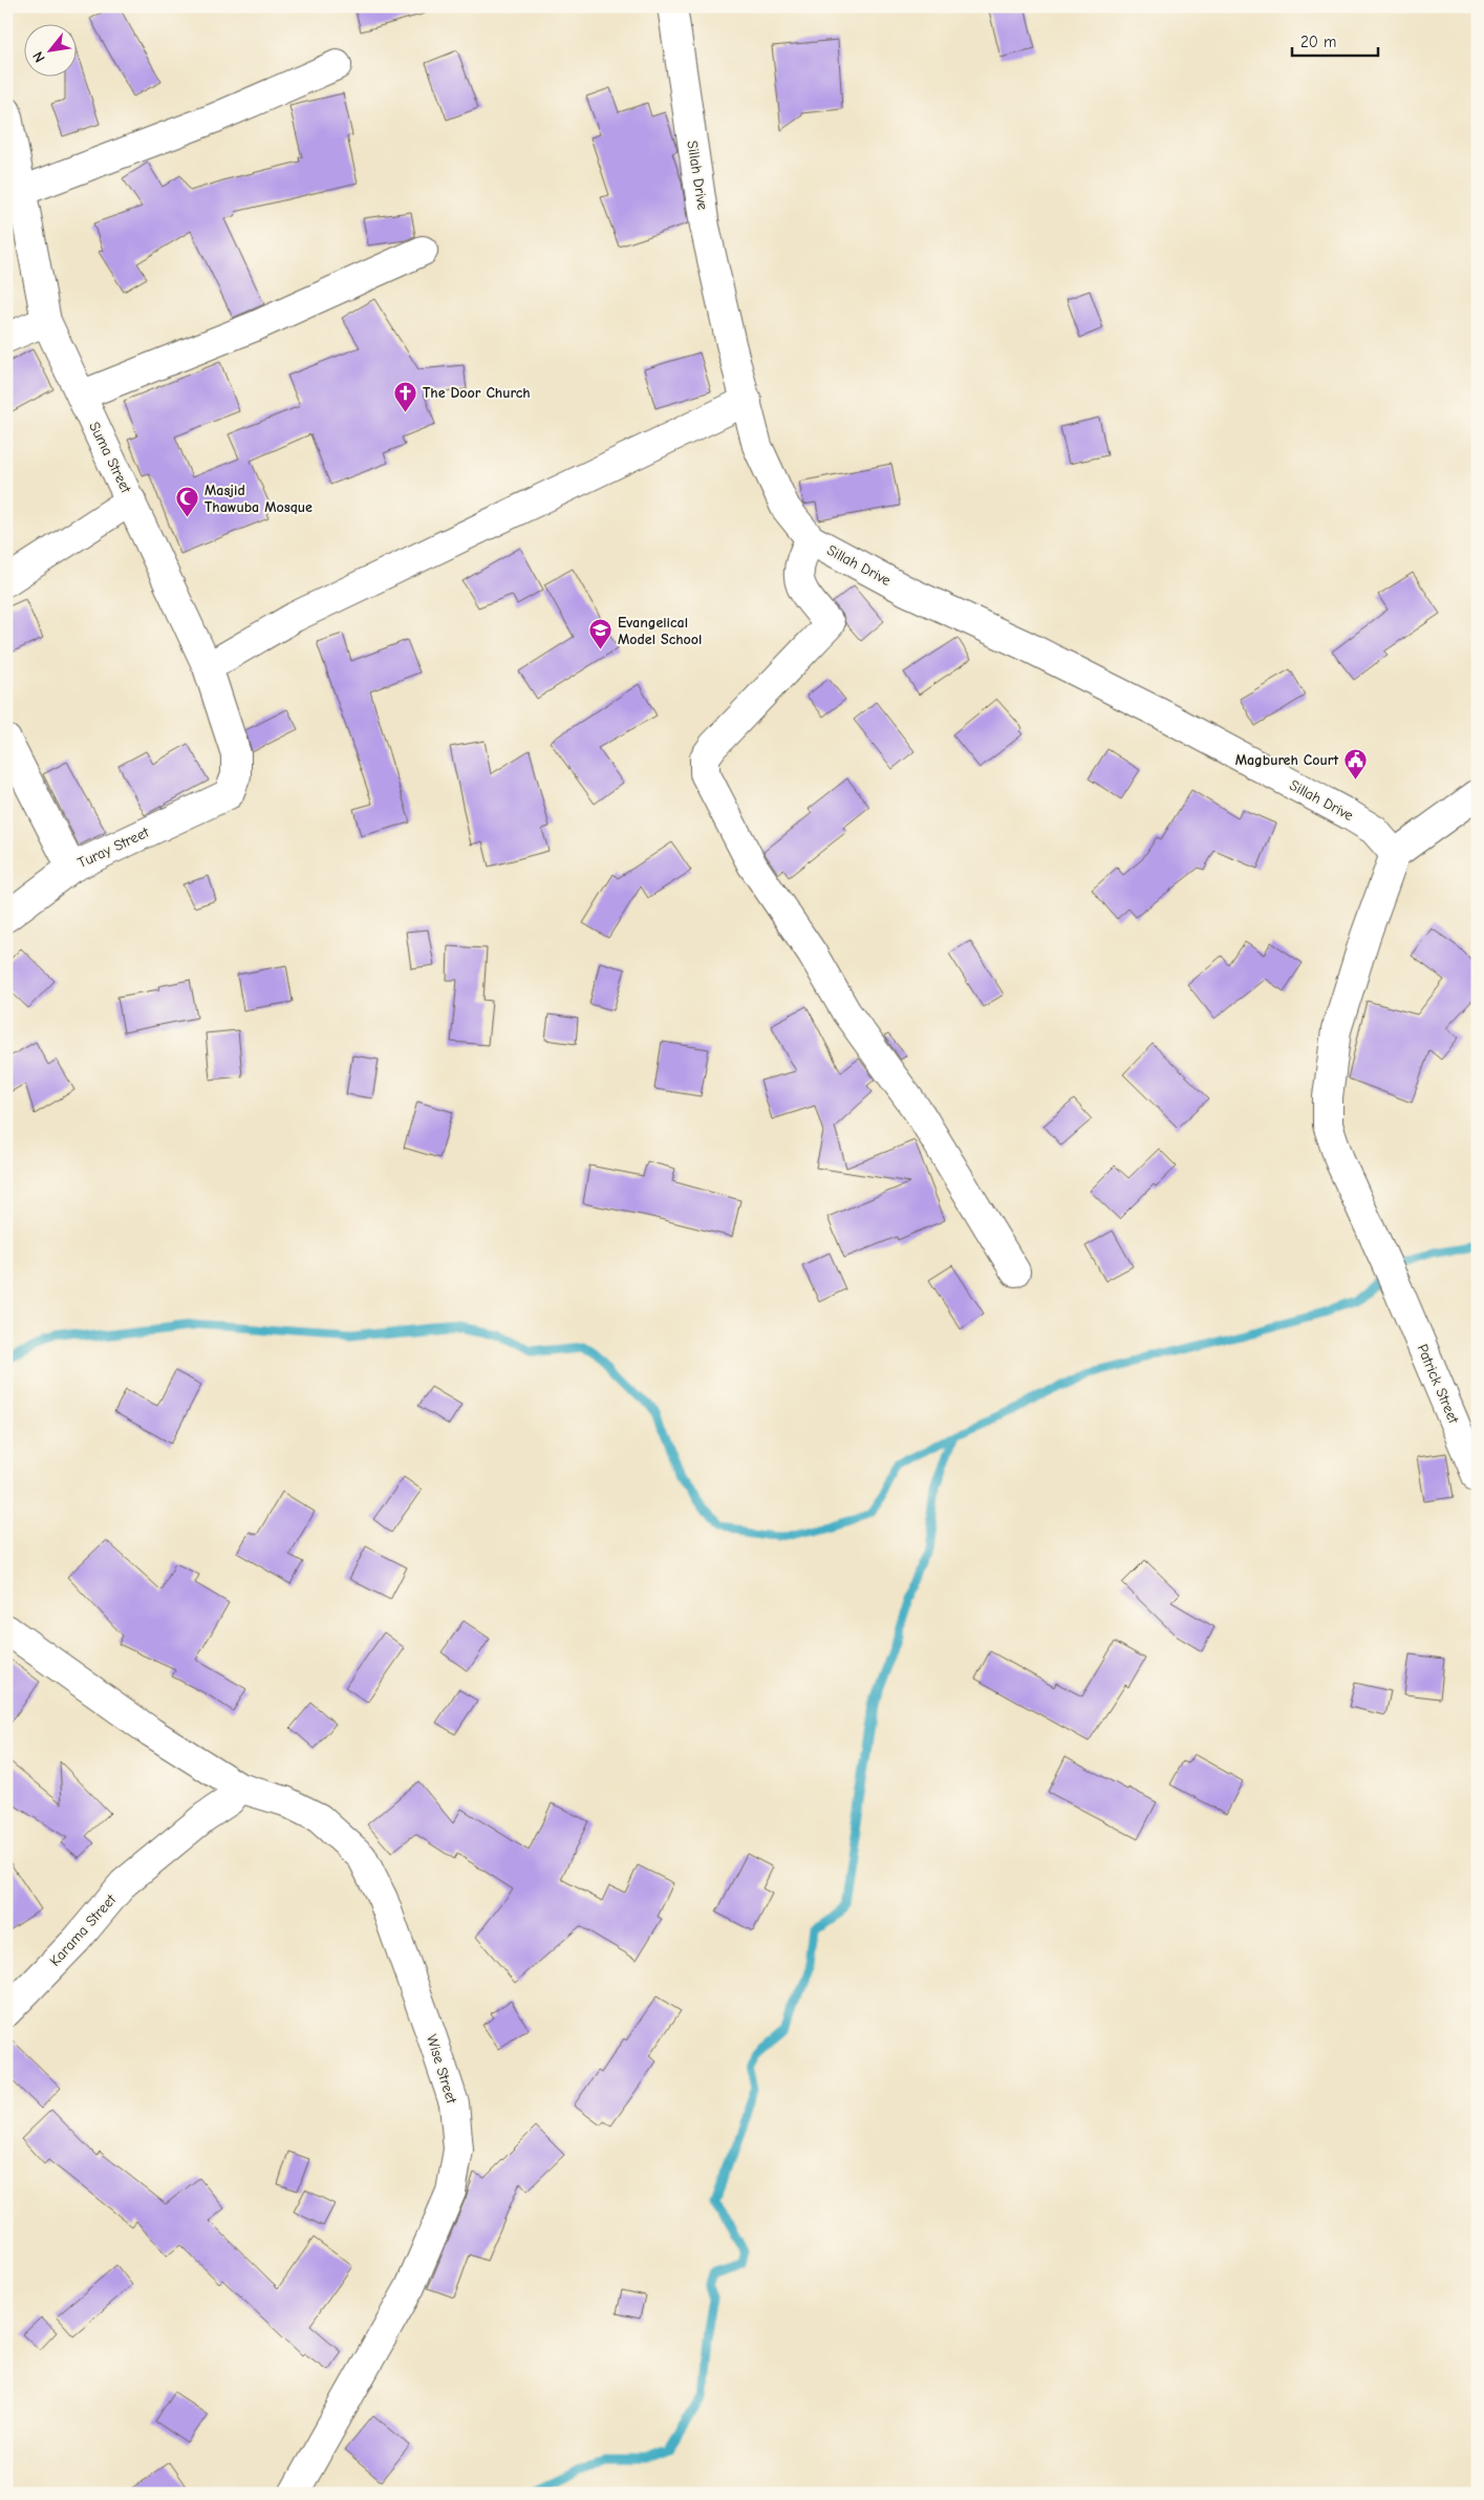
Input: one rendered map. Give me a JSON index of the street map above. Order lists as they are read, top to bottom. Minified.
{"streets":{"street":["Sillah Drive","Suma Street","Turay Street","Patrick Street","Karama Street","Wise Street"]},"crossings":[["Sillah Drive","Patrick Street"],["Suma Street","Turay Street"],["Karama Street","Wise Street"]],"places":{"church":["The Door Church"],"mosque":["Masjid Thawuba Mosque"],"school or university":["Evangelical Model School"],"public building":["Magbureh Court"]},"scale_bar":"20 m","north":"bottom left"}
